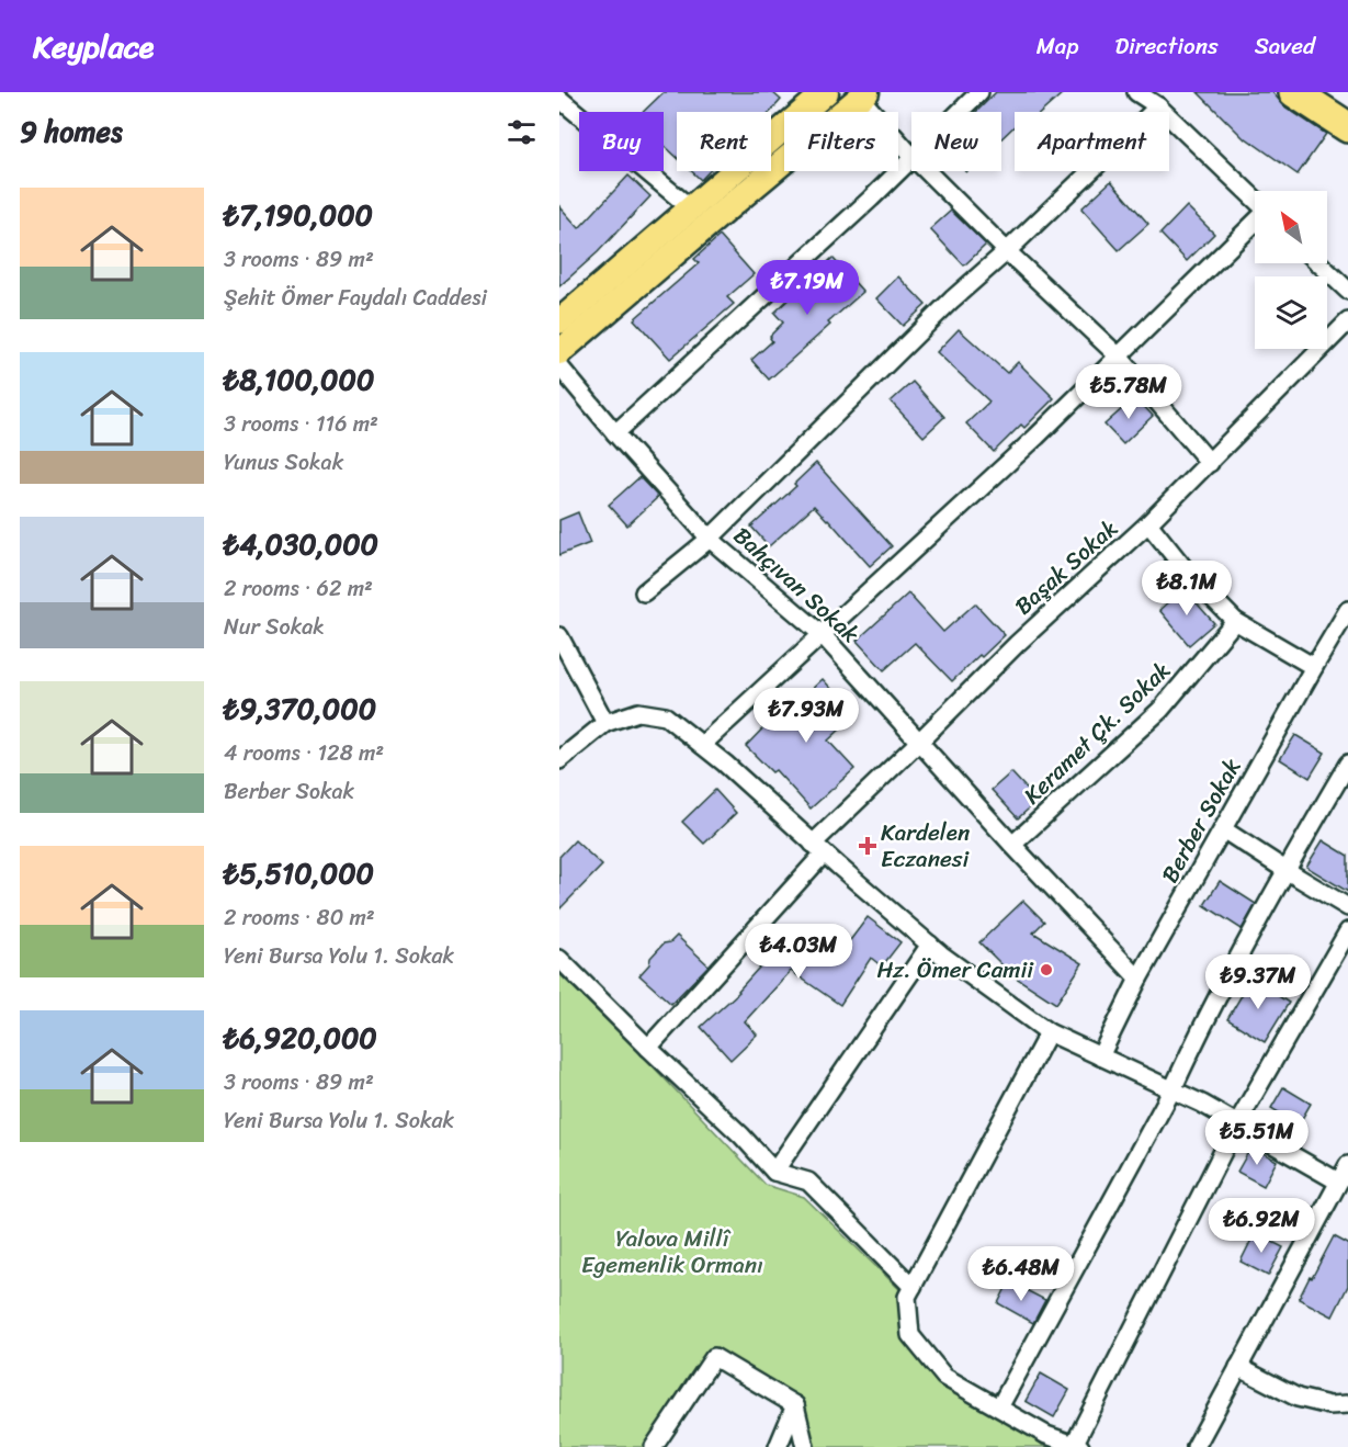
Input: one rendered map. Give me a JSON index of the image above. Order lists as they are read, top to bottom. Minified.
{"streets":{"street":["Başak Sokak","Bahçıvan Sokak","Keramet Çk. Sokak","Berber Sokak"]},"crossings":[["Başak Sokak","Bahçıvan Sokak"],["Bahçıvan Sokak","Keramet Çk. Sokak"],["Bahçıvan Sokak","Berber Sokak"]],"parks":["Yalova Millî Egemenlik Ormanı"],"places":{"health":["Kardelen Eczanesi"],"other":["Hz. Ömer Camii"]},"north":"top left","page":{"header":"Keyplace","nav":["Map","Directions","Saved"],"heading":"9 homes","chip":["Buy","Rent","Filters","New","Apartment"],"list":[{"name":"₺7,190,000","note":"3 rooms · 89 m² · Şehit Ömer Faydalı Caddesi"},{"name":"₺8,100,000","note":"3 rooms · 116 m² · Yunus Sokak"},{"name":"₺4,030,000","note":"2 rooms · 62 m² · Nur Sokak"},{"name":"₺9,370,000","note":"4 rooms · 128 m² · Berber Sokak"},{"name":"₺5,510,000","note":"2 rooms · 80 m² · Yeni Bursa Yolu 1. Sokak"},{"name":"₺6,920,000","note":"3 rooms · 89 m² · Yeni Bursa Yolu 1. Sokak"}],"price":["₺7.19M","₺5.78M","₺8.1M","₺7.93M","₺4.03M","₺9.37M","₺5.51M","₺6.92M","₺6.48M"]}}
